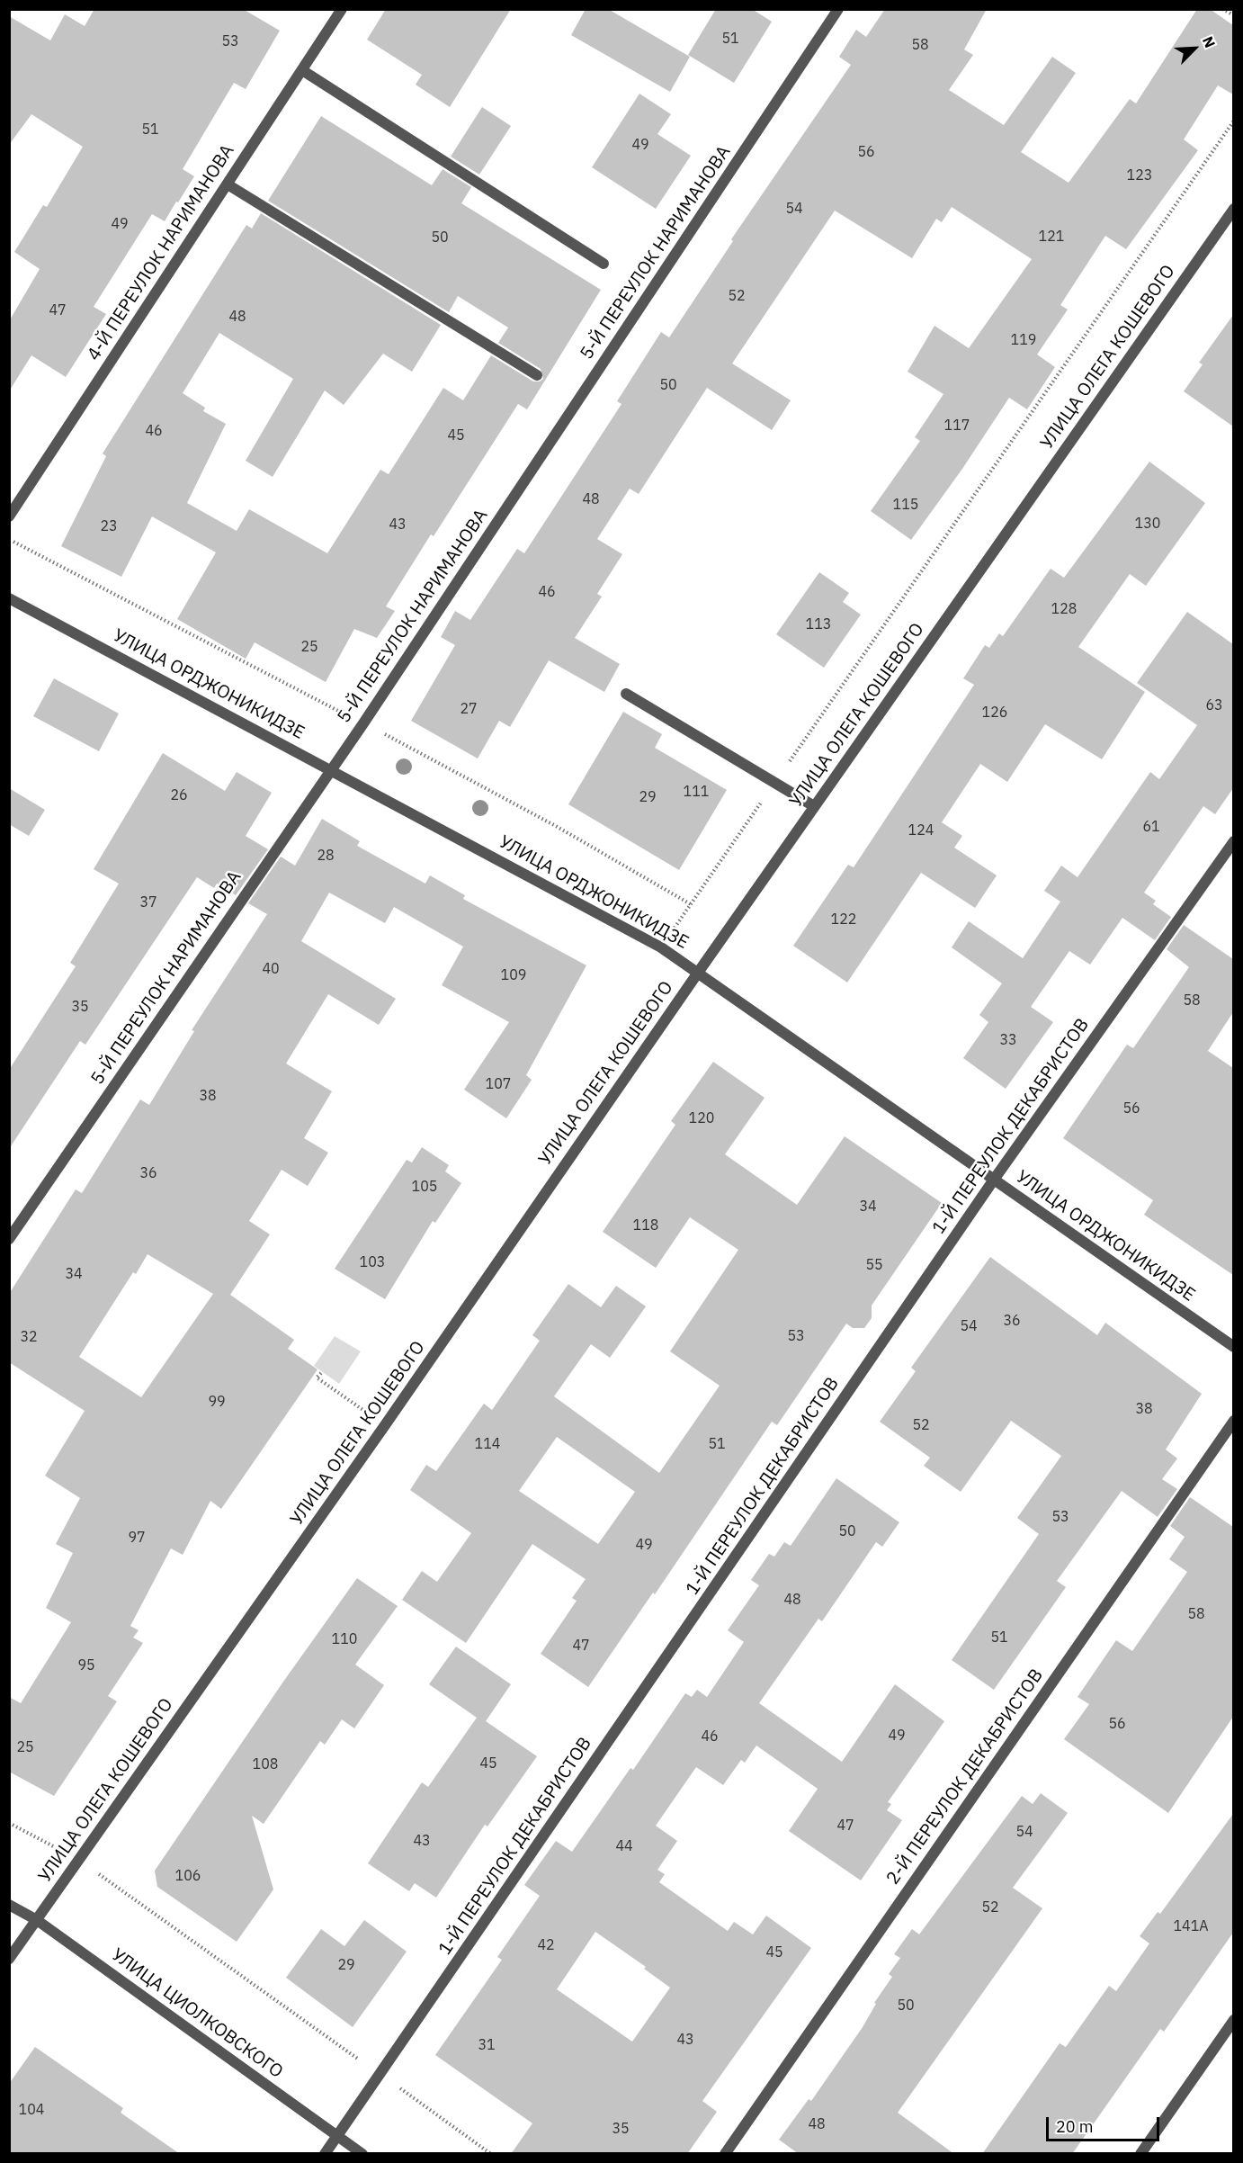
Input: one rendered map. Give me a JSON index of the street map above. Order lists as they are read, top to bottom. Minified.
{"streets":{"street":["4-Й ПЕРЕУЛОК НАРИМАНОВА","5-Й ПЕРЕУЛОК НАРИМАНОВА","УЛИЦА ОЛЕГА КОШЕВОГО","УЛИЦА ОРДЖОНИКИДЗЕ","1-Й ПЕРЕУЛОК ДЕКАБРИСТОВ","2-Й ПЕРЕУЛОК ДЕКАБРИСТОВ","УЛИЦА ЦИОЛКОВСКОГО"]},"crossings":[["5-Й ПЕРЕУЛОК НАРИМАНОВА","УЛИЦА ОРДЖОНИКИДЗЕ"],["УЛИЦА ОЛЕГА КОШЕВОГО","УЛИЦА ОРДЖОНИКИДЗЕ"],["УЛИЦА ОЛЕГА КОШЕВОГО","УЛИЦА ЦИОЛКОВСКОГО"],["УЛИЦА ОРДЖОНИКИДЗЕ","1-Й ПЕРЕУЛОК ДЕКАБРИСТОВ"],["1-Й ПЕРЕУЛОК ДЕКАБРИСТОВ","УЛИЦА ЦИОЛКОВСКОГО"]],"house_numbers":["51","53","58","51","49","56","123","54","49","121","50","52","47","48","119","50","117","46","45","48","115","130","43","23","46","128","113","25","63","27","126","111","26","29","61","124","28","37","122","40","109","58","35","33","107","38","56","120","36","105","34","118","103","55","34","36","54","53","32","99","38","52","114","51","53","50","97","49","48","58","51","110","47","95","56","49","46","25","45","108","47","54","43","44","106","52","141А","42","45","29","50","43","31","104","48","35"],"scale_bar":"20 m","north":"top right"}
